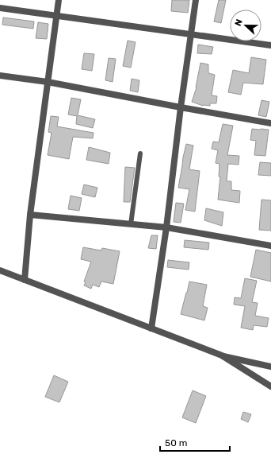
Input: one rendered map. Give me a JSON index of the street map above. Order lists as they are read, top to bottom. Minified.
{"scale_bar":"50 m","north":"left"}
